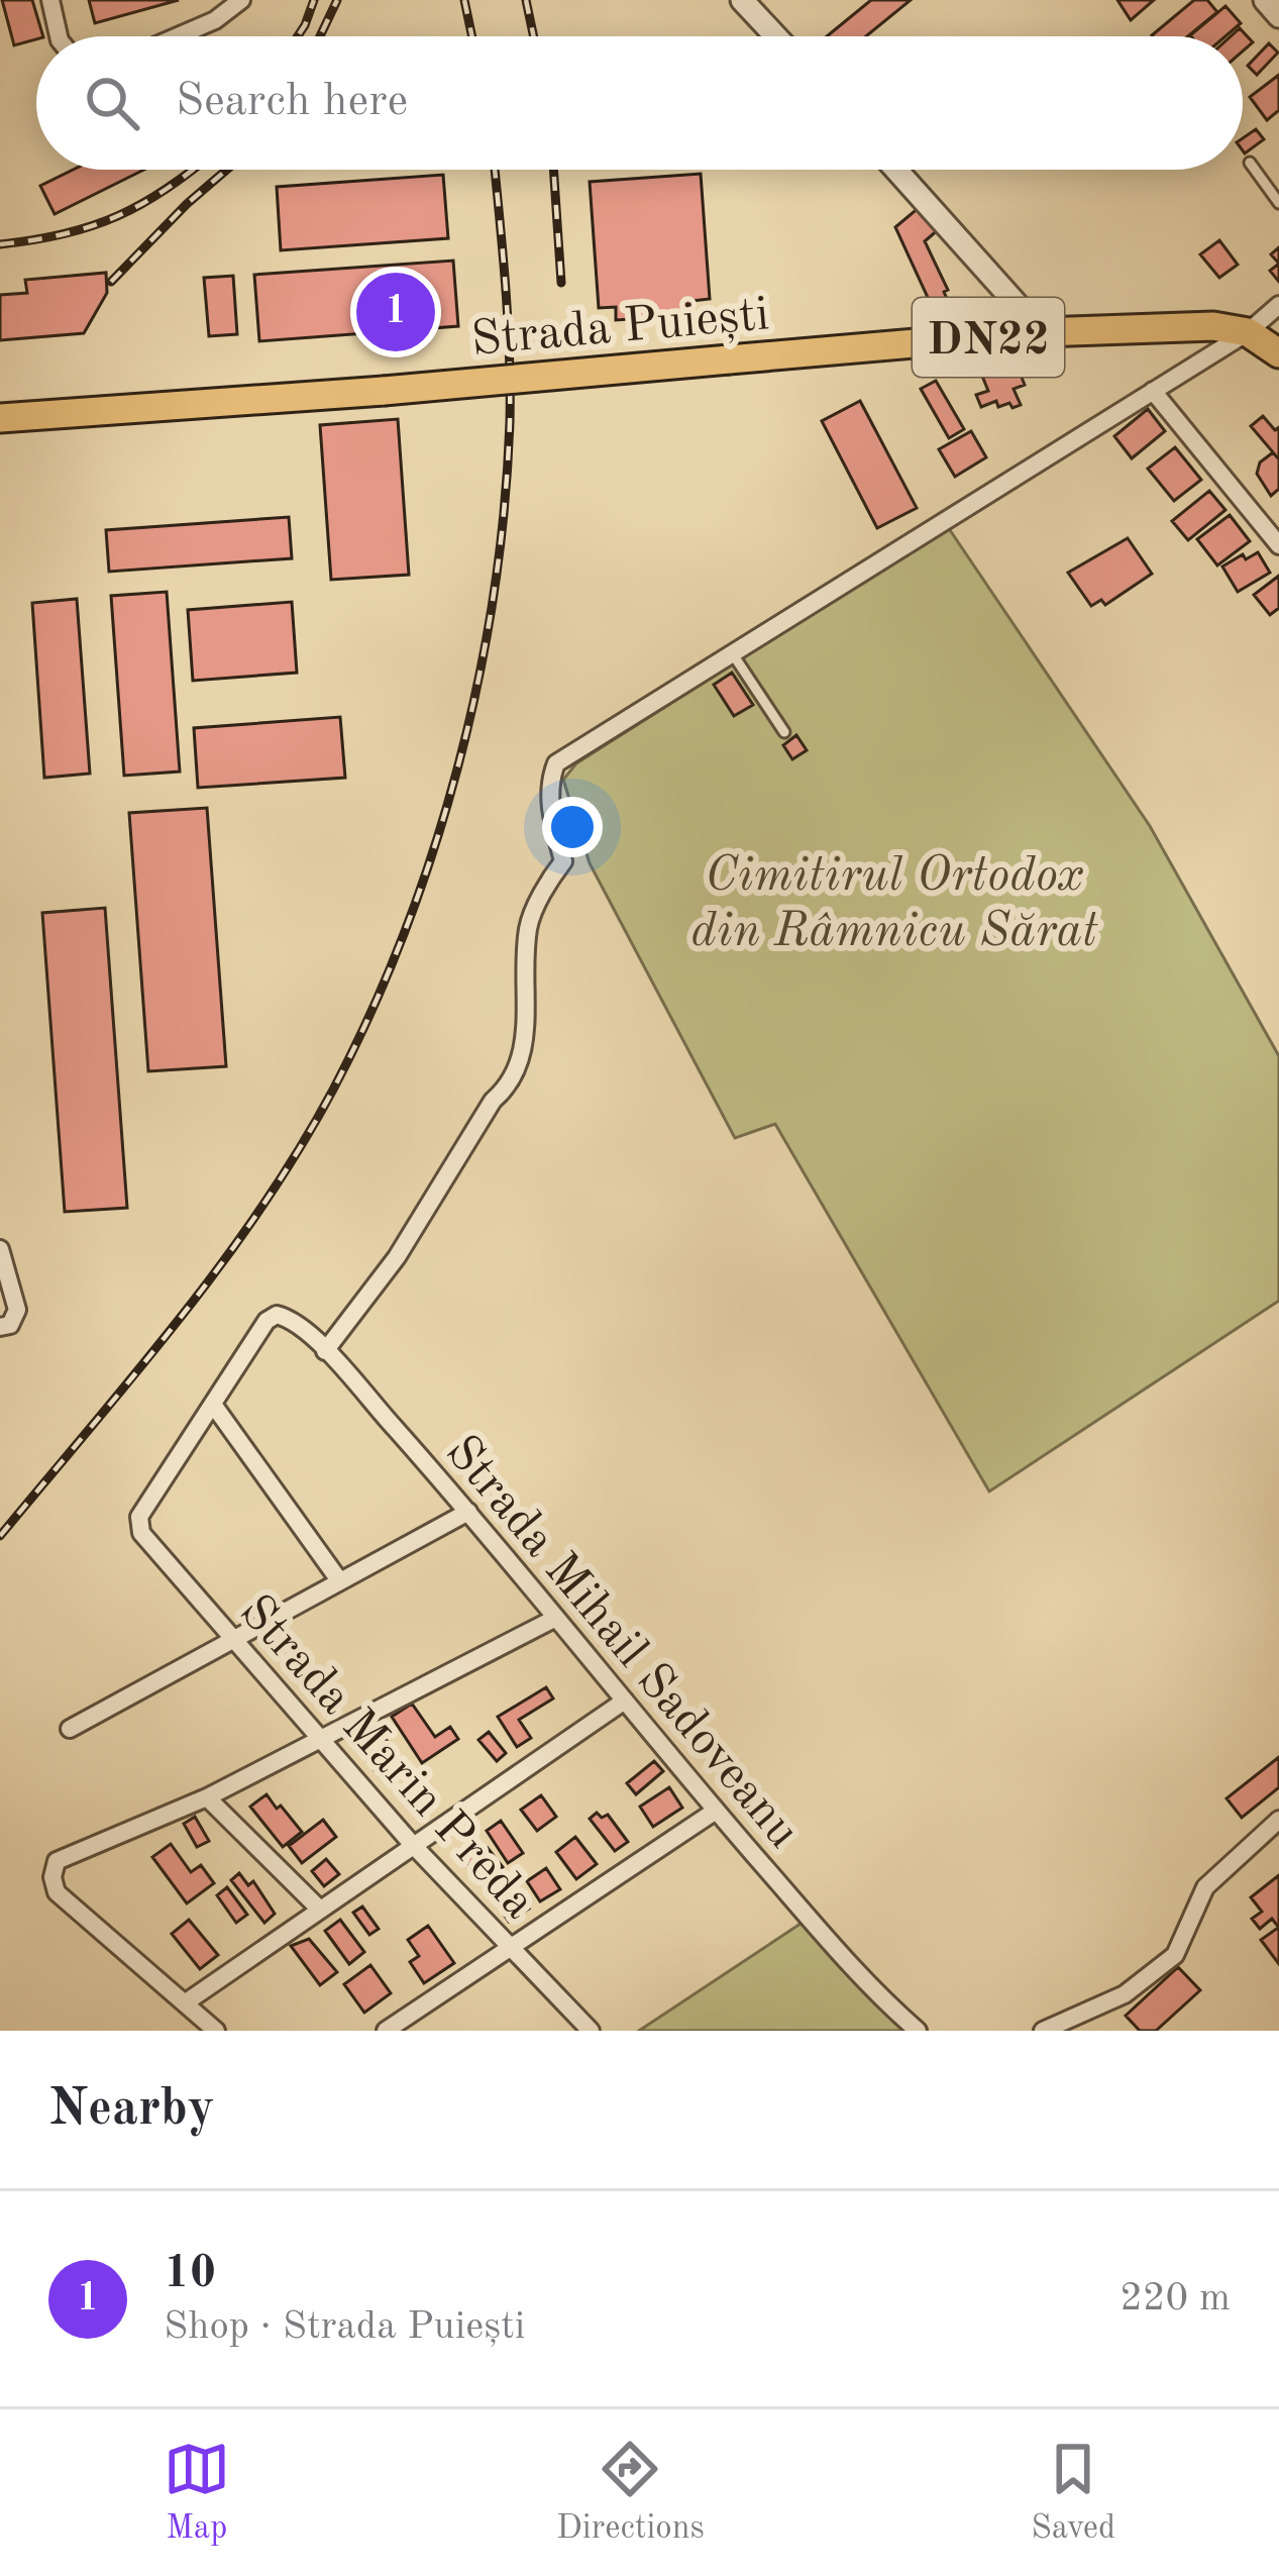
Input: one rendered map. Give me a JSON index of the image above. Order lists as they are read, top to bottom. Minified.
{"streets":{"main road":["Strada Puiești","DN22"],"street":["Strada Mihail Sadoveanu","Strada Marin Preda"]},"crossings":[["Strada Puiești","DN22"],["Strada Mihail Sadoveanu","Strada Marin Preda"]],"parks":["Cimitirul Ortodox din Râmnicu Sărat"],"page":{"search":"Search here","pins":"1","heading":"Nearby","list":[{"mark":"1","name":"10","note":"Shop · Strada Puiești","value":"220 m"}],"nav":["Map","Directions","Saved"]}}
